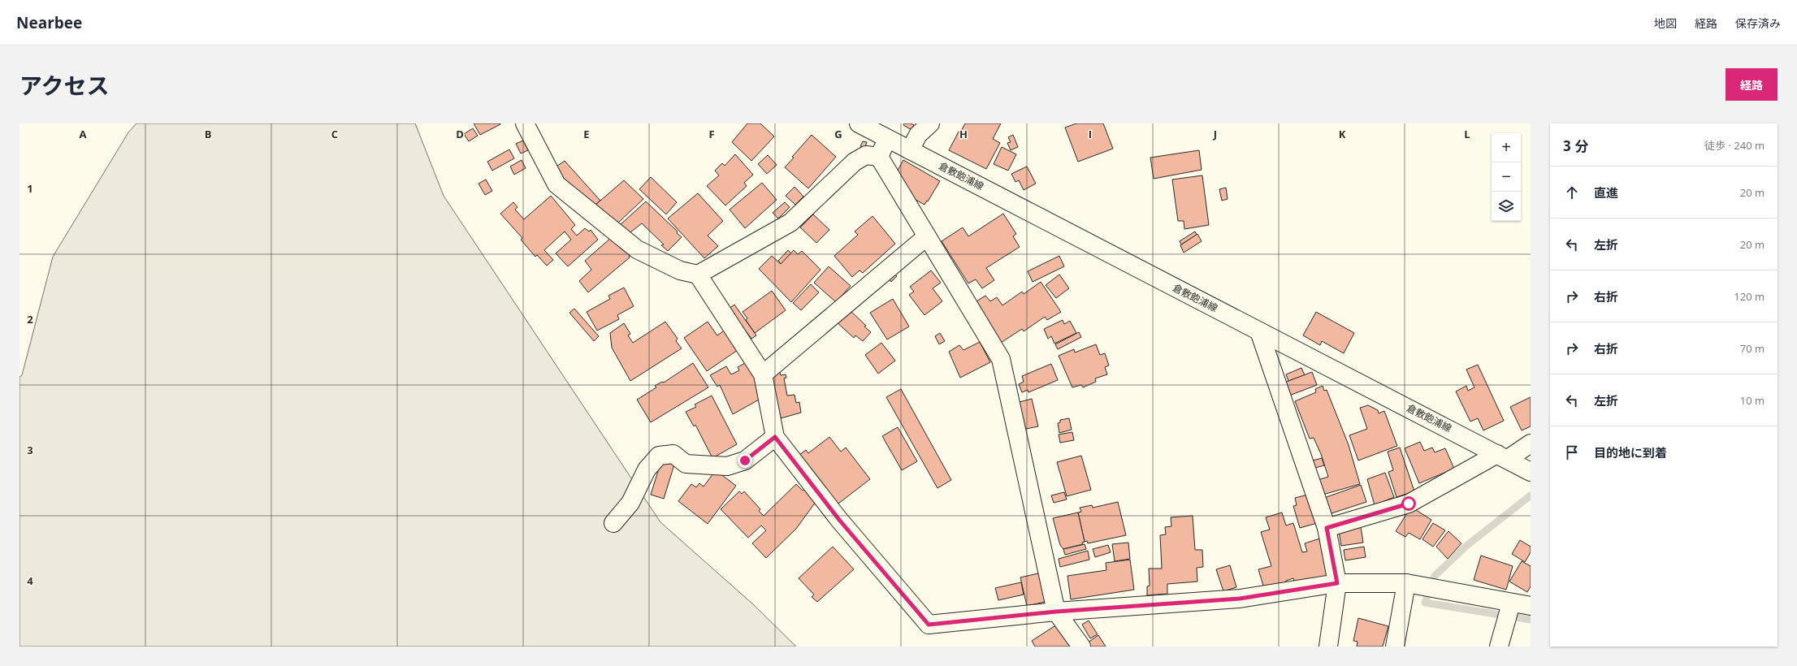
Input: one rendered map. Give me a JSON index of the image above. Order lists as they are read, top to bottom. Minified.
{"streets":{"street":["倉敷飽浦線"]},"page":{"header":"Nearbee","nav":["地図","経路","保存済み"],"title":"アクセス","buttons":"経路","heading":["3 分","徒歩 · 240 m"],"map_buttons":["+","−"],"list":[["直進","20 m"],["左折","20 m"],["右折","120 m"],["右折","70 m"],["左折","10 m"],"目的地に到着"]},"grid":{"columns":["A","B","C","D","E","F","G","H","I","J","K","L"],"rows":["1","2","3","4"]}}
